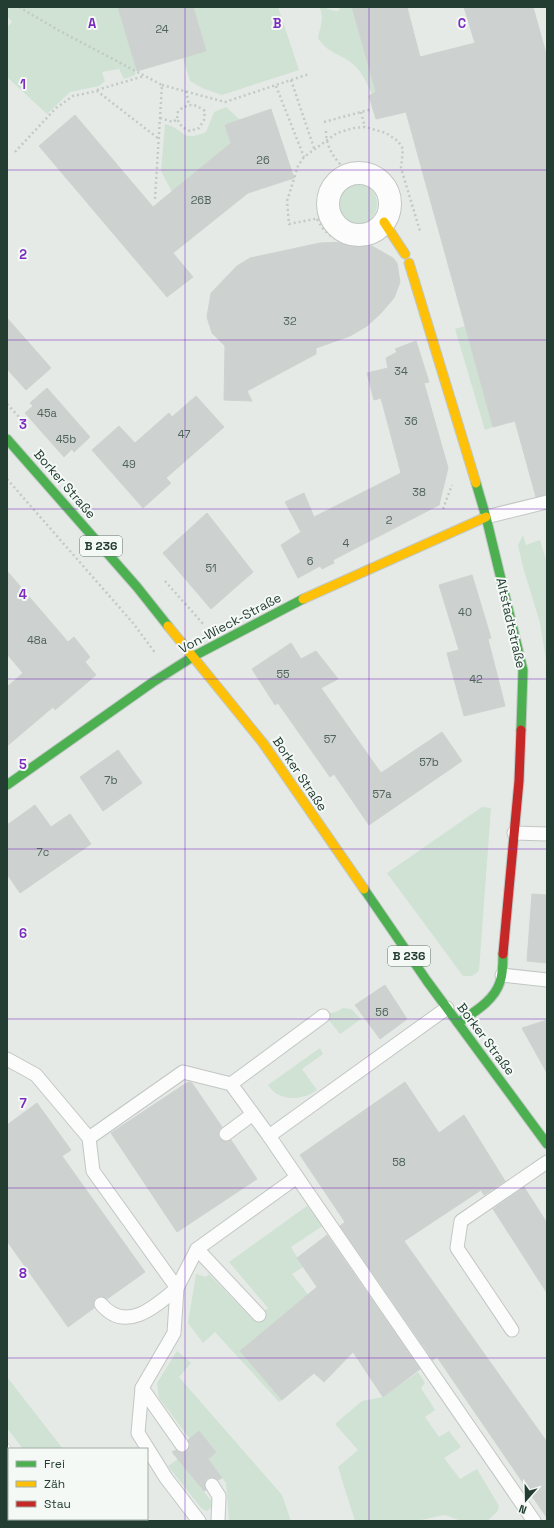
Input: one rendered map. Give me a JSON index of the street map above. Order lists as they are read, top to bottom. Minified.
{"streets":{"street":["Borker Straße","B 236","Von-Wieck-Straße","Altstadtstraße"]},"crossings":[["Borker Straße","Von-Wieck-Straße"],["Borker Straße","Altstadtstraße"],["Von-Wieck-Straße","Altstadtstraße"]],"house_numbers":["24","26","26B","32","34","45a","36","47","45b","49","38","2","4","6","51","40","48a","55","42","57","57b","7b","57a","7c","56","58"],"legend":["Frei","Zäh","Stau"],"north":"bottom","grid":{"columns":["A","B","C"],"rows":["1","2","3","4","5","6","7","8"]}}
